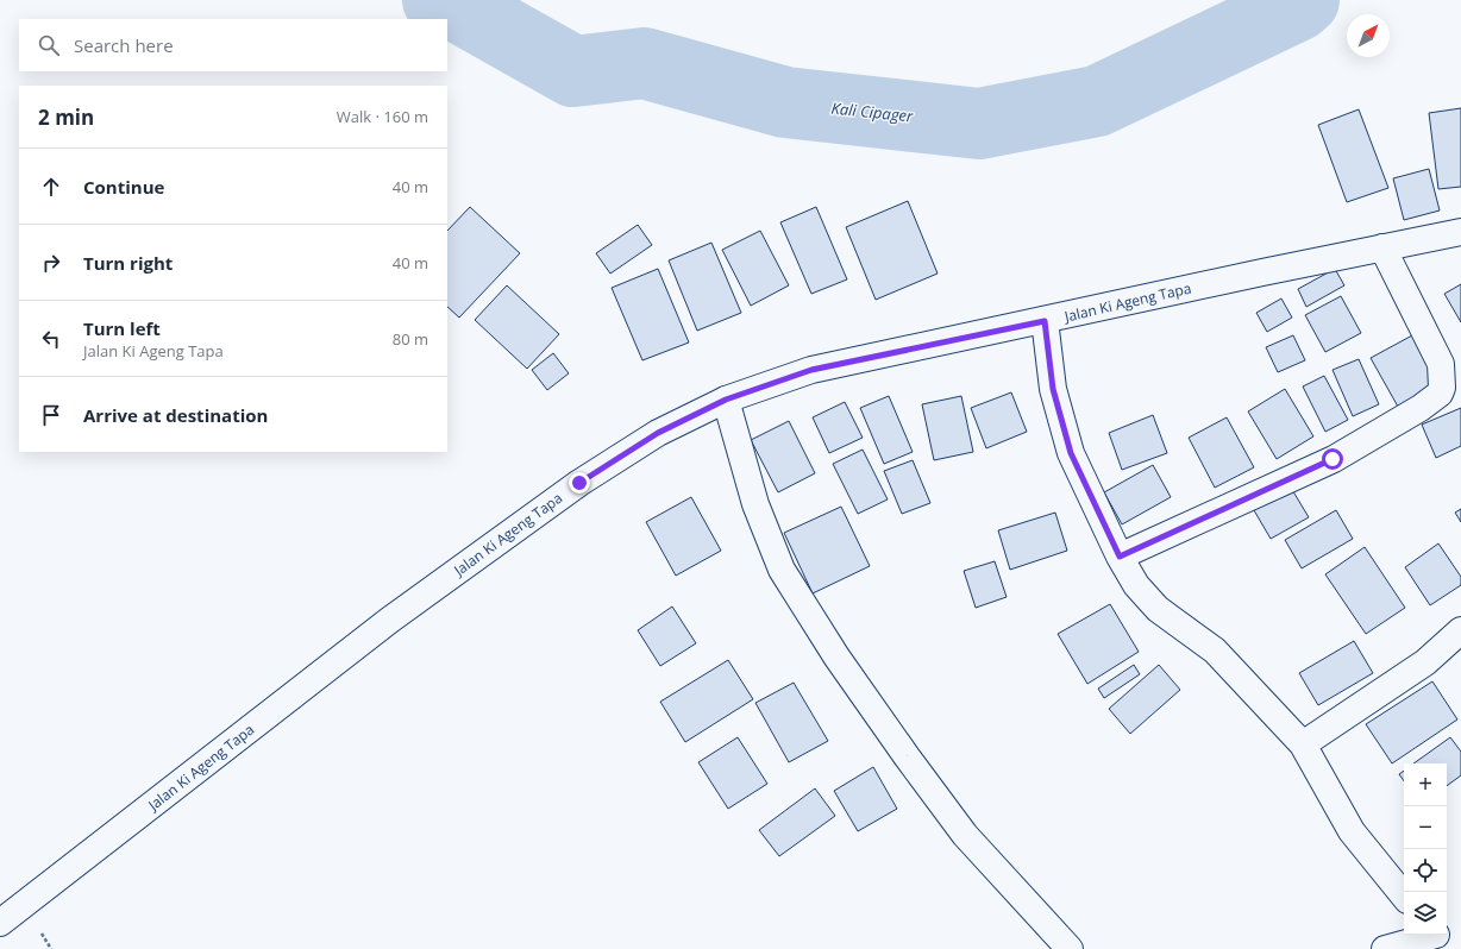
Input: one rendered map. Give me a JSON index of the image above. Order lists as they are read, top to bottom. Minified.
{"streets":{"street":["Jalan Ki Ageng Tapa"]},"water":["Kali Cipager"],"north":"top right","page":{"search":"Search here","heading":["2 min","Walk · 160 m"],"list":[["Continue","40 m"],["Turn right","40 m"],["Turn left","Jalan Ki Ageng Tapa","80 m"],"Arrive at destination"],"map_buttons":["+","−"]}}
